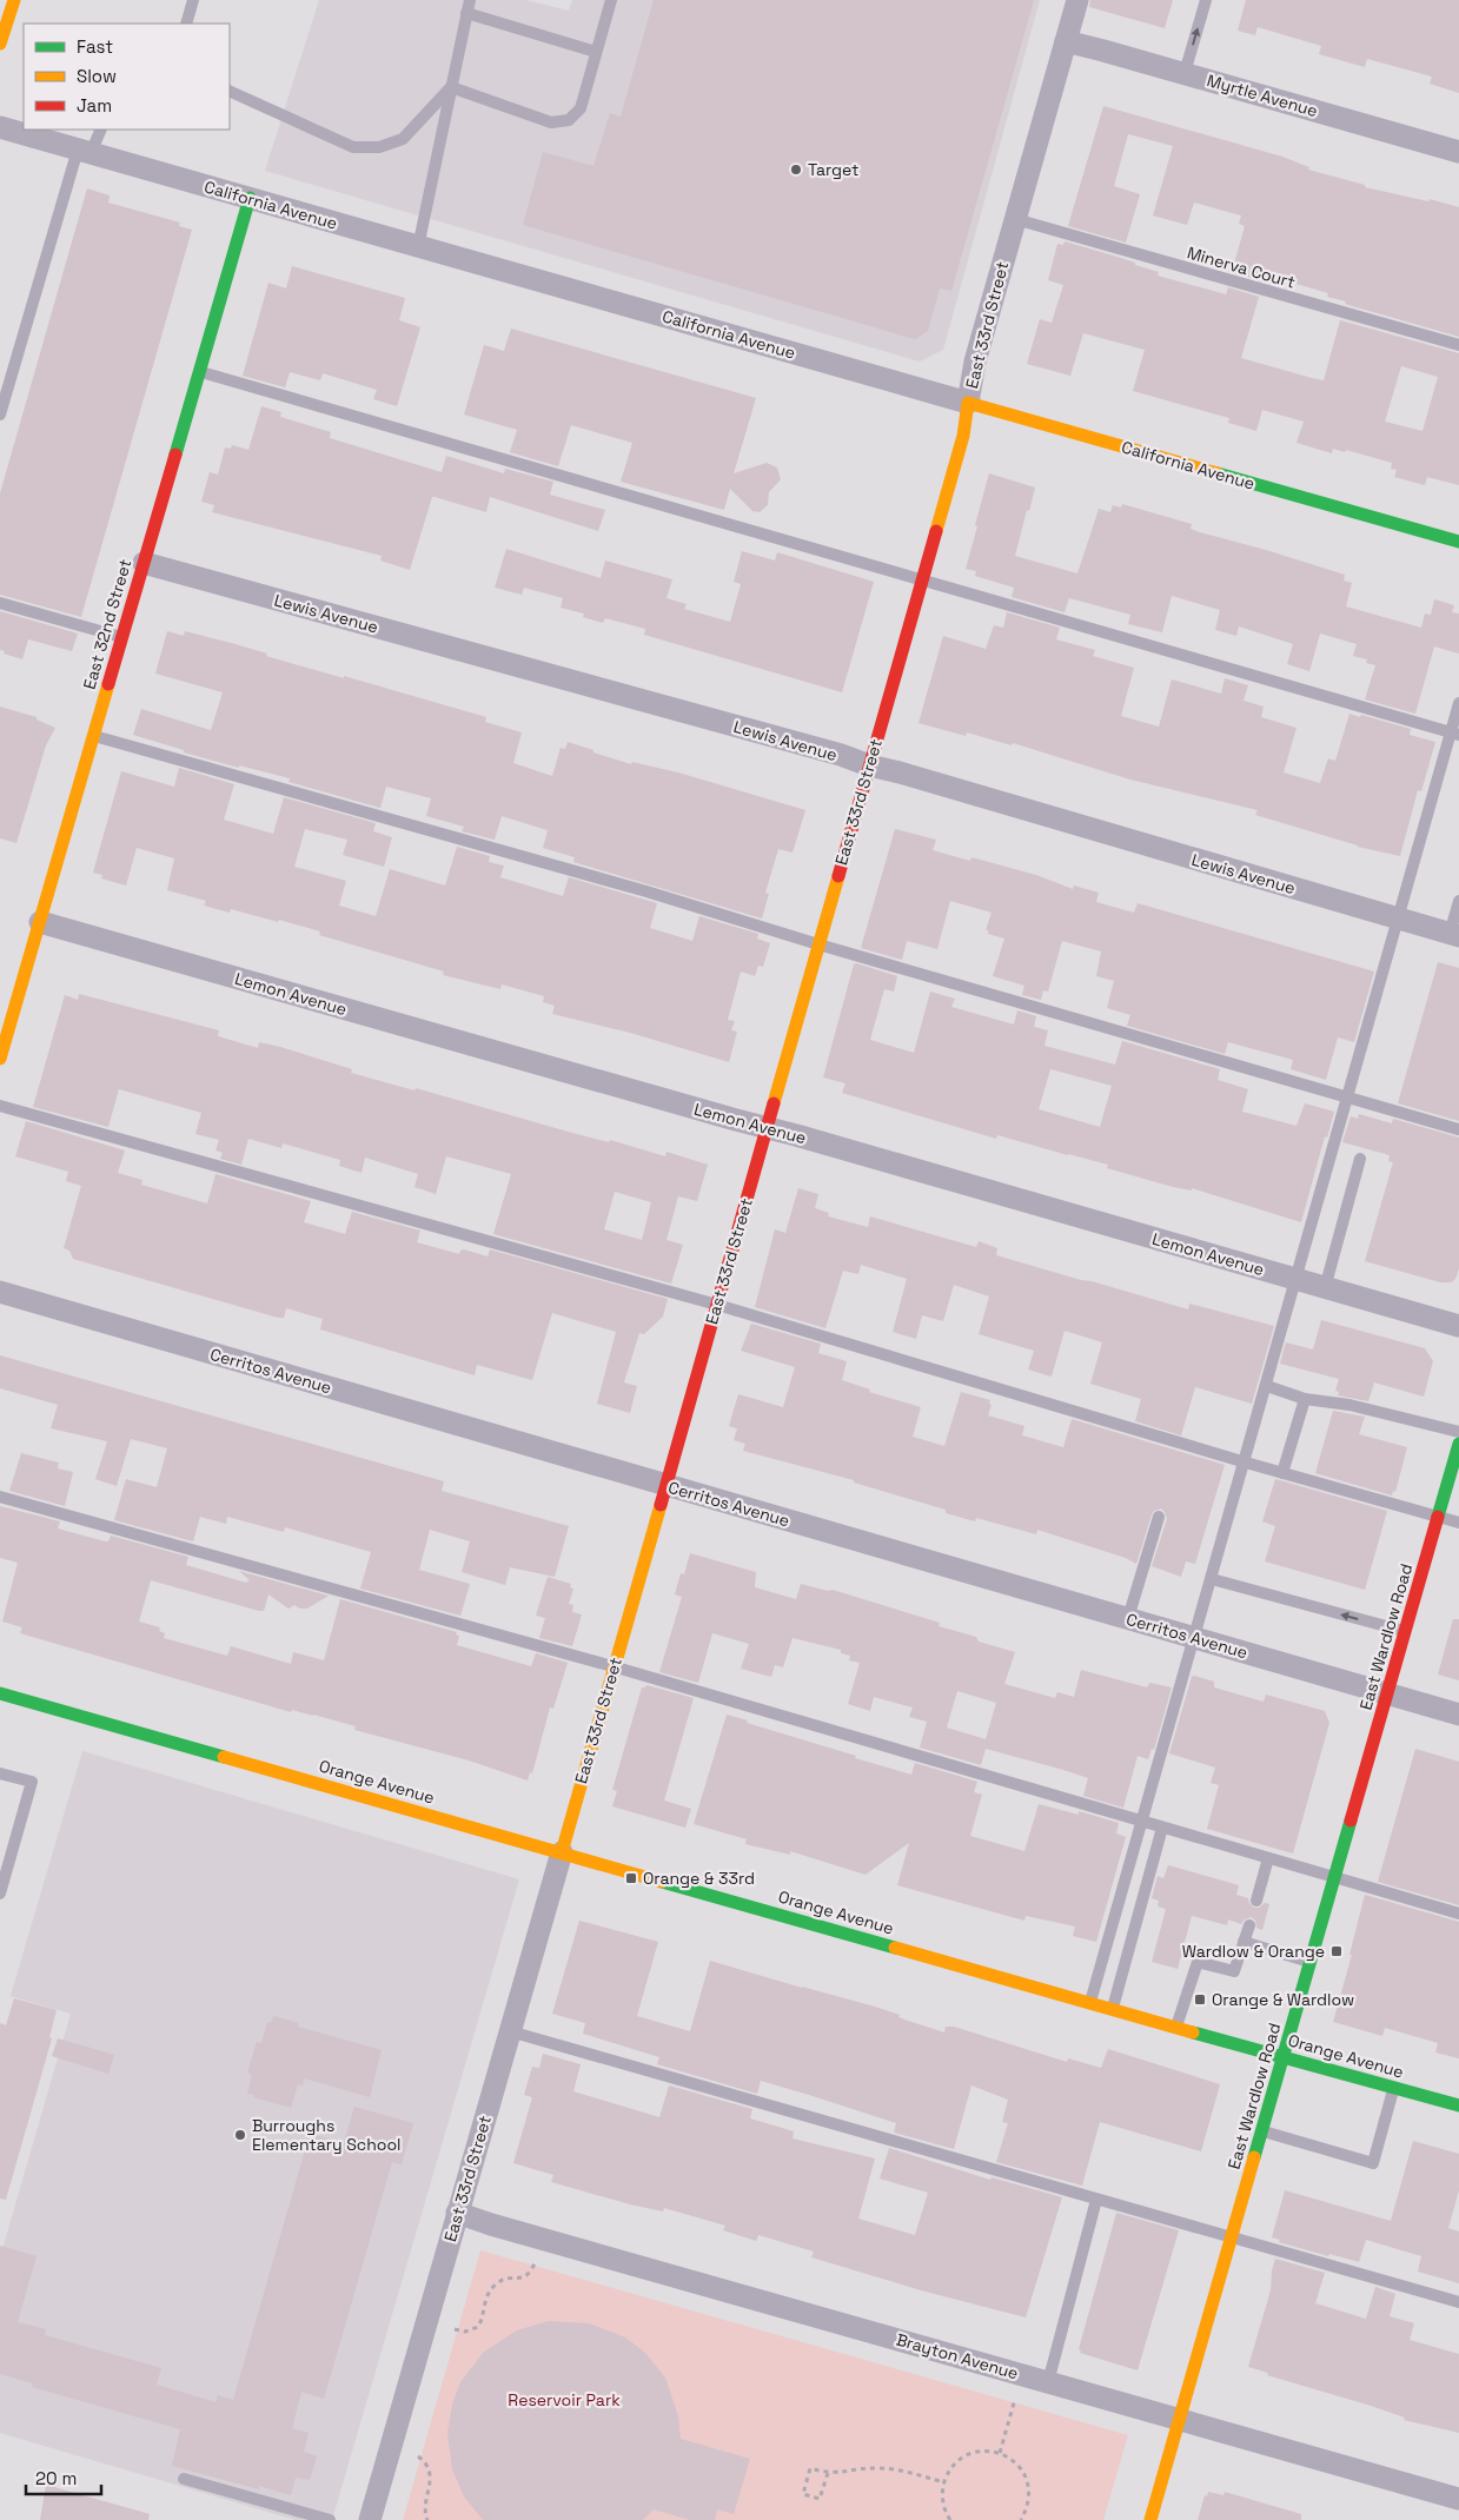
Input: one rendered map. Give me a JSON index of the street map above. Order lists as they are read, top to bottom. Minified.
{"streets":{"main road":["California Avenue","East 33rd Street","East 32nd Street","East Wardlow Road","Orange Avenue"],"street":["Myrtle Avenue","Lewis Avenue","Lemon Avenue","Cerritos Avenue","Brayton Avenue"],"lane":["Minerva Court"]},"crossings":[["Myrtle Avenue","East 33rd Street"],["California Avenue","East 33rd Street"],["California Avenue","East 32nd Street"],["Minerva Court","East 33rd Street"],["East 33rd Street","Lewis Avenue"],["East 33rd Street","Lemon Avenue"],["East 33rd Street","Cerritos Avenue"],["East 33rd Street","Orange Avenue"],["East 33rd Street","Brayton Avenue"],["Lewis Avenue","East 32nd Street"],["East 32nd Street","Lemon Avenue"],["Cerritos Avenue","East Wardlow Road"],["East Wardlow Road","Orange Avenue"],["East Wardlow Road","Brayton Avenue"]],"parks":["Reservoir Park"],"places":{"other":["Target","Burroughs Elementary School"],"transit":["Orange & 33rd","Wardlow & Orange","Orange & Wardlow"]},"legend":["Fast","Slow","Jam"],"scale_bar":"20 m"}
